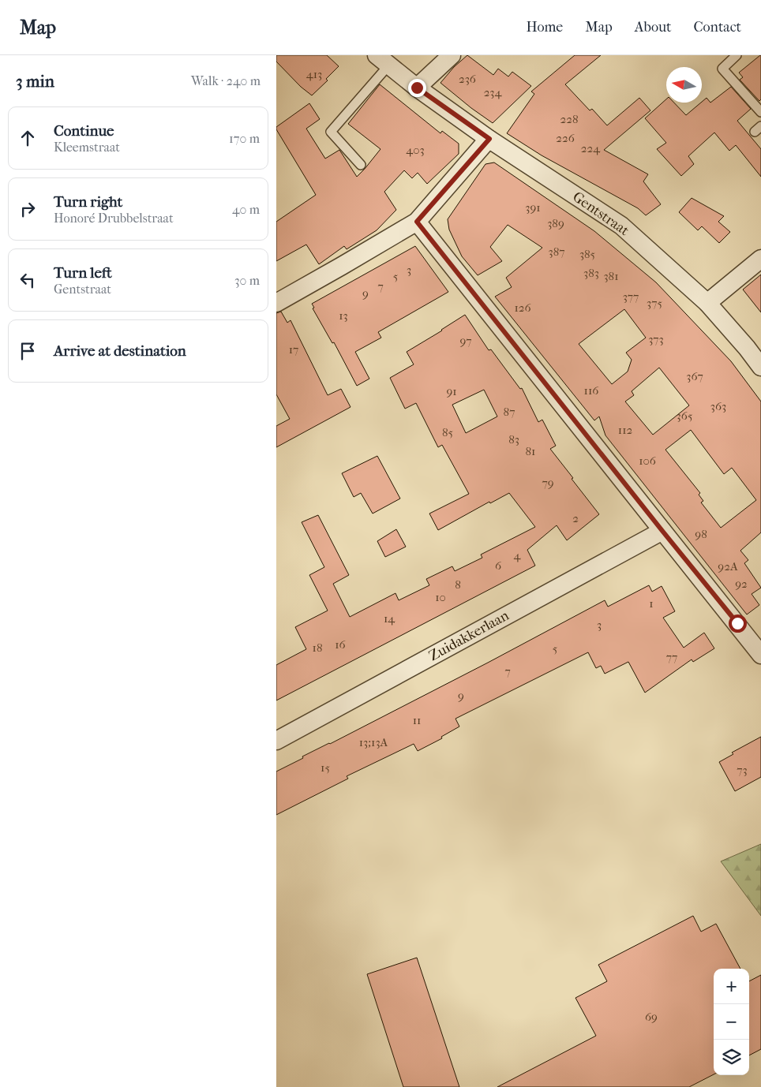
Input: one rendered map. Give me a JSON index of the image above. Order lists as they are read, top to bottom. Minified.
{"streets":{"street":["Gentstraat","Zuidakkerlaan"]},"house_numbers":["413","236","234","228","226","224","403","391","389","387","385","3","383","5","381","7","9","377","375","126","13","373","97","17","367","116","91","363","87","365","112","85","83","81","106","79","2","98","4","6","92A","92","8","10","1","14","3","16","18","5","77","7","9","11","13;13A","15","73","69"],"north":"left","page":{"header":"Map","nav":["Home","Map","About","Contact"],"heading":["3 min","Walk · 240 m"],"list":[["Continue","Kleemstraat","170 m"],["Turn right","Honoré Drubbelstraat","40 m"],["Turn left","Gentstraat","30 m"],"Arrive at destination"],"map_buttons":["+","−"]}}
